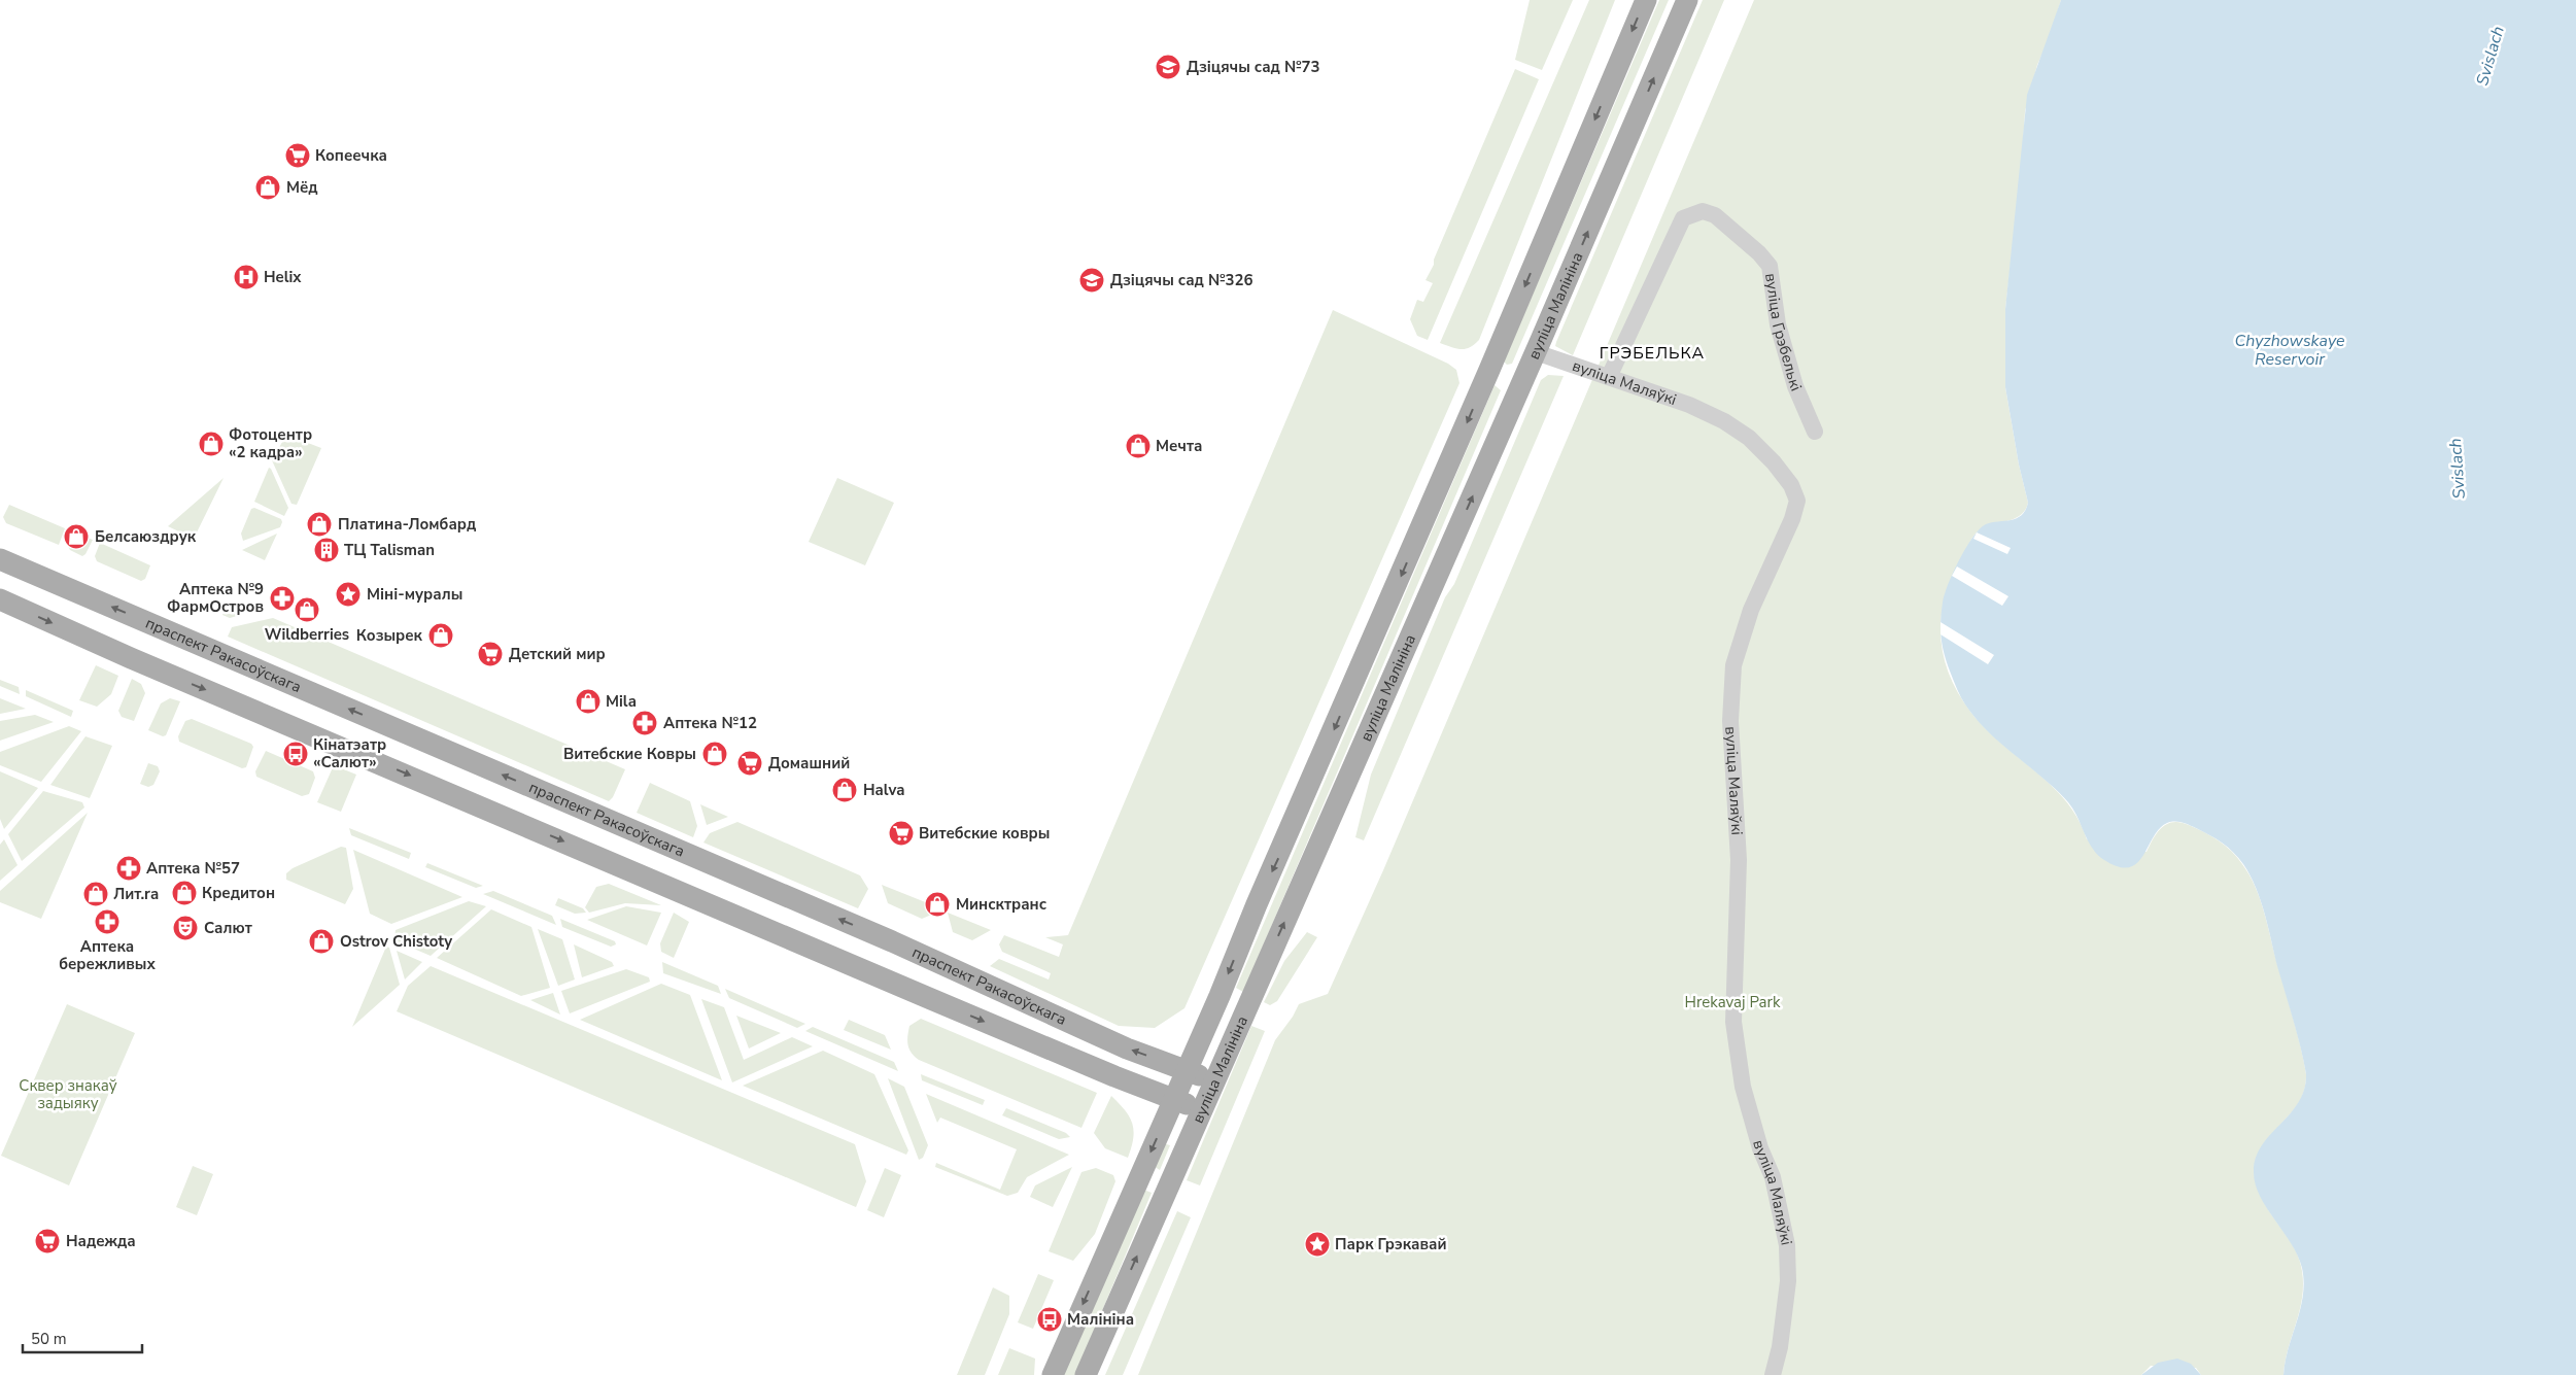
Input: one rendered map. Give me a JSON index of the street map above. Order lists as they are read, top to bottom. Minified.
{"streets":{"main road":["вуліца Малініна","праспект Ракасоўскага"],"street":["вуліца Грэбелькі","вуліца Маляўкі"]},"crossings":[["вуліца Малініна","вуліца Маляўкі"],["вуліца Малініна","праспект Ракасоўскага"],["вуліца Грэбелькі","вуліца Маляўкі"]],"districts":["ГРЭБЕЛЬКА"],"water":["Svislach","Chyzhowskaye Reservoir"],"parks":["Hrekavaj Park","Сквер знакаў задыяку"],"places":{"school or university":["Дзіцячы сад №73","Дзіцячы сад №326"],"supermarket":["Копеечка","Детский мир","Домашний","Витебские ковры","Надежда"],"shop":["Мёд","Фотоцентр «2 кадра»","Мечта","Платина-Ломбард","Белсаюздрук","Wildberries","Козырек","Mila","Витебские Ковры","Halva","Кредитон","Лит.ra","Минсктранс","Ostrov Chistoty"],"hospital":["Helix"],"building":["ТЦ Talisman"],"place":["Міні-муралы","Парк Грэкавай"],"pharmacy":["Аптека №9 ФармОстров","Аптека №12","Аптека №57","Аптека бережливых"],"bus stop":["Кінатэатр «Салют»","Малініна"],"theatre":["Салют"]},"scale_bar":"50 m"}
